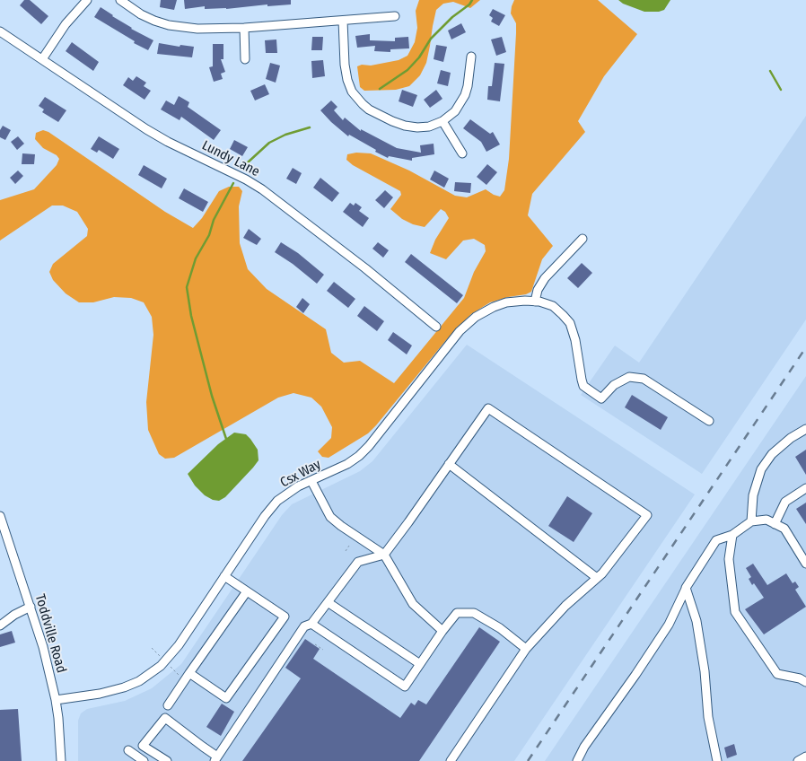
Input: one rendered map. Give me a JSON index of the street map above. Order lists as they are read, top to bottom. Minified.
{"streets":{"street":["Lundy Lane","Csx Way","Toddville Road"]},"crossings":[["Csx Way","Toddville Road"]]}
